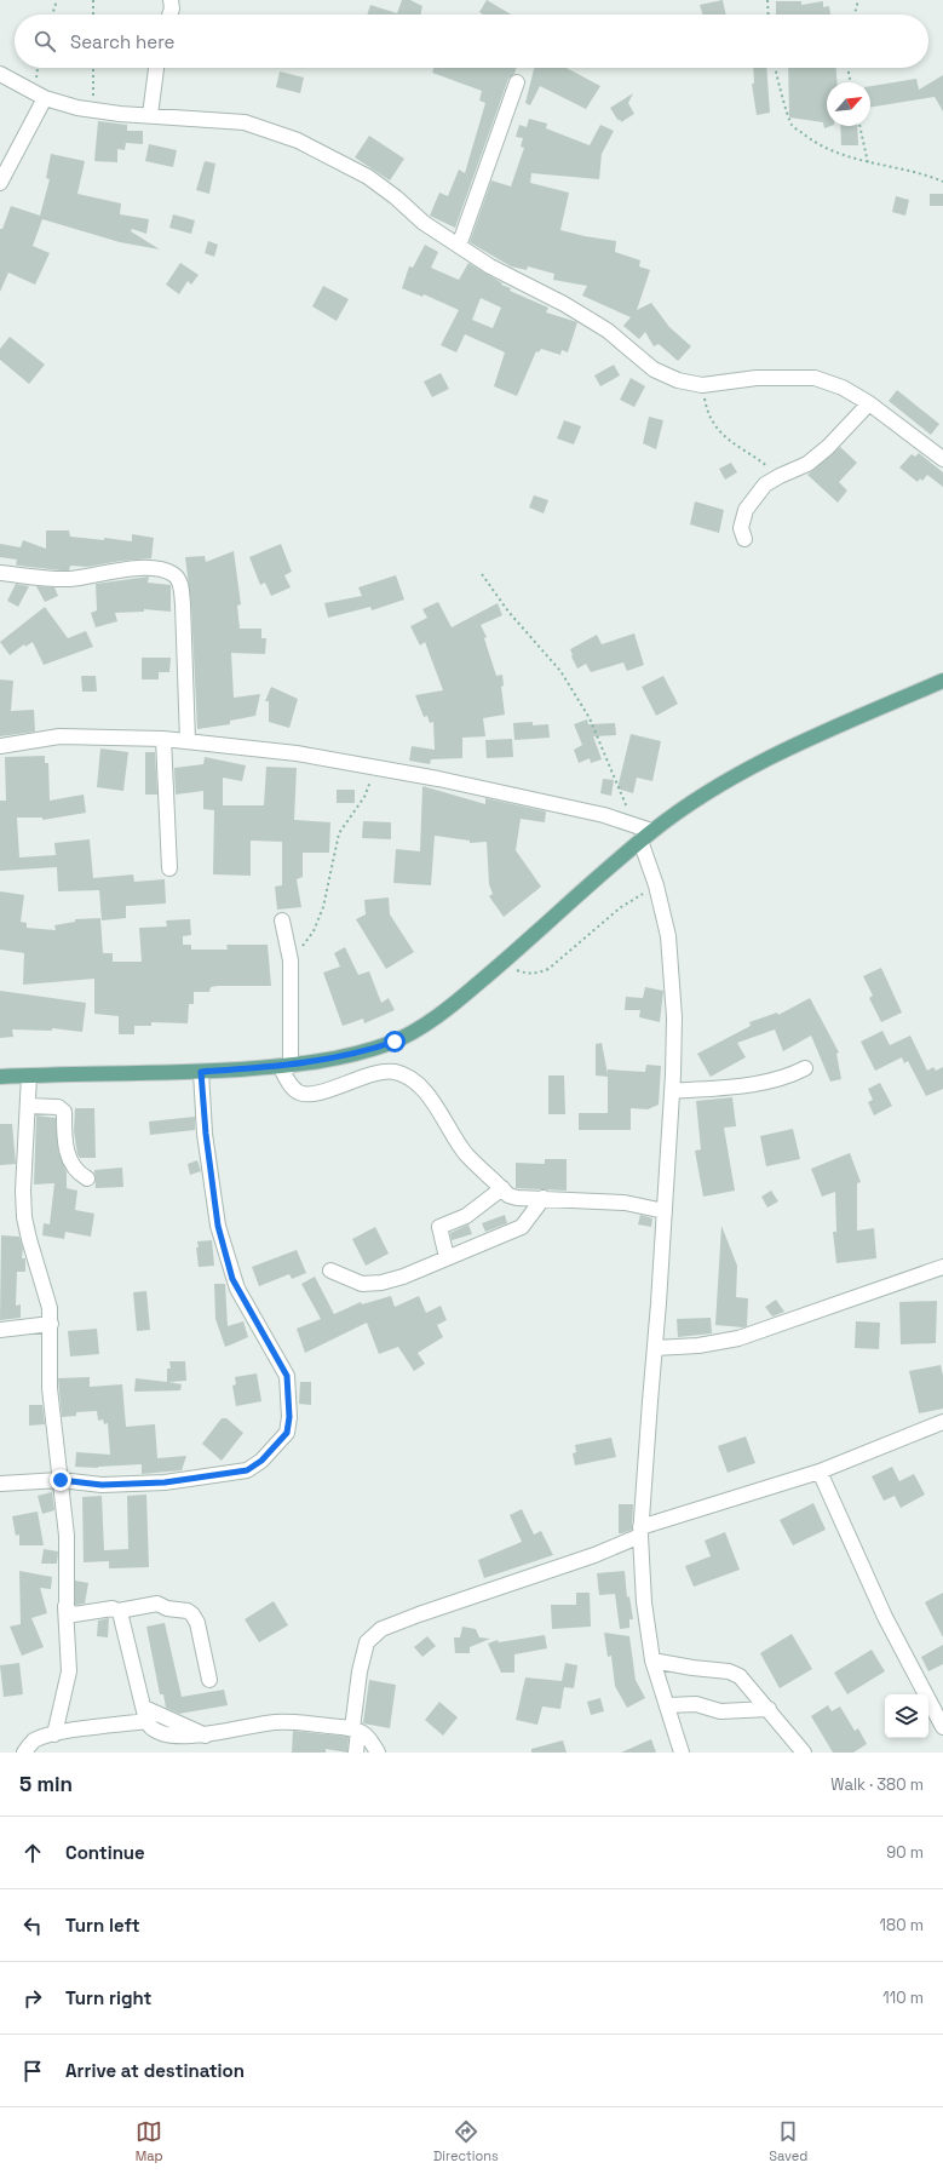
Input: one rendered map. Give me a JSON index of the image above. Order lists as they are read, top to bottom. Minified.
{"north":"top right","page":{"search":"Search here","heading":["5 min","Walk · 380 m"],"list":[["Continue","90 m"],["Turn left","180 m"],["Turn right","110 m"],"Arrive at destination"],"nav":["Map","Directions","Saved"]}}
